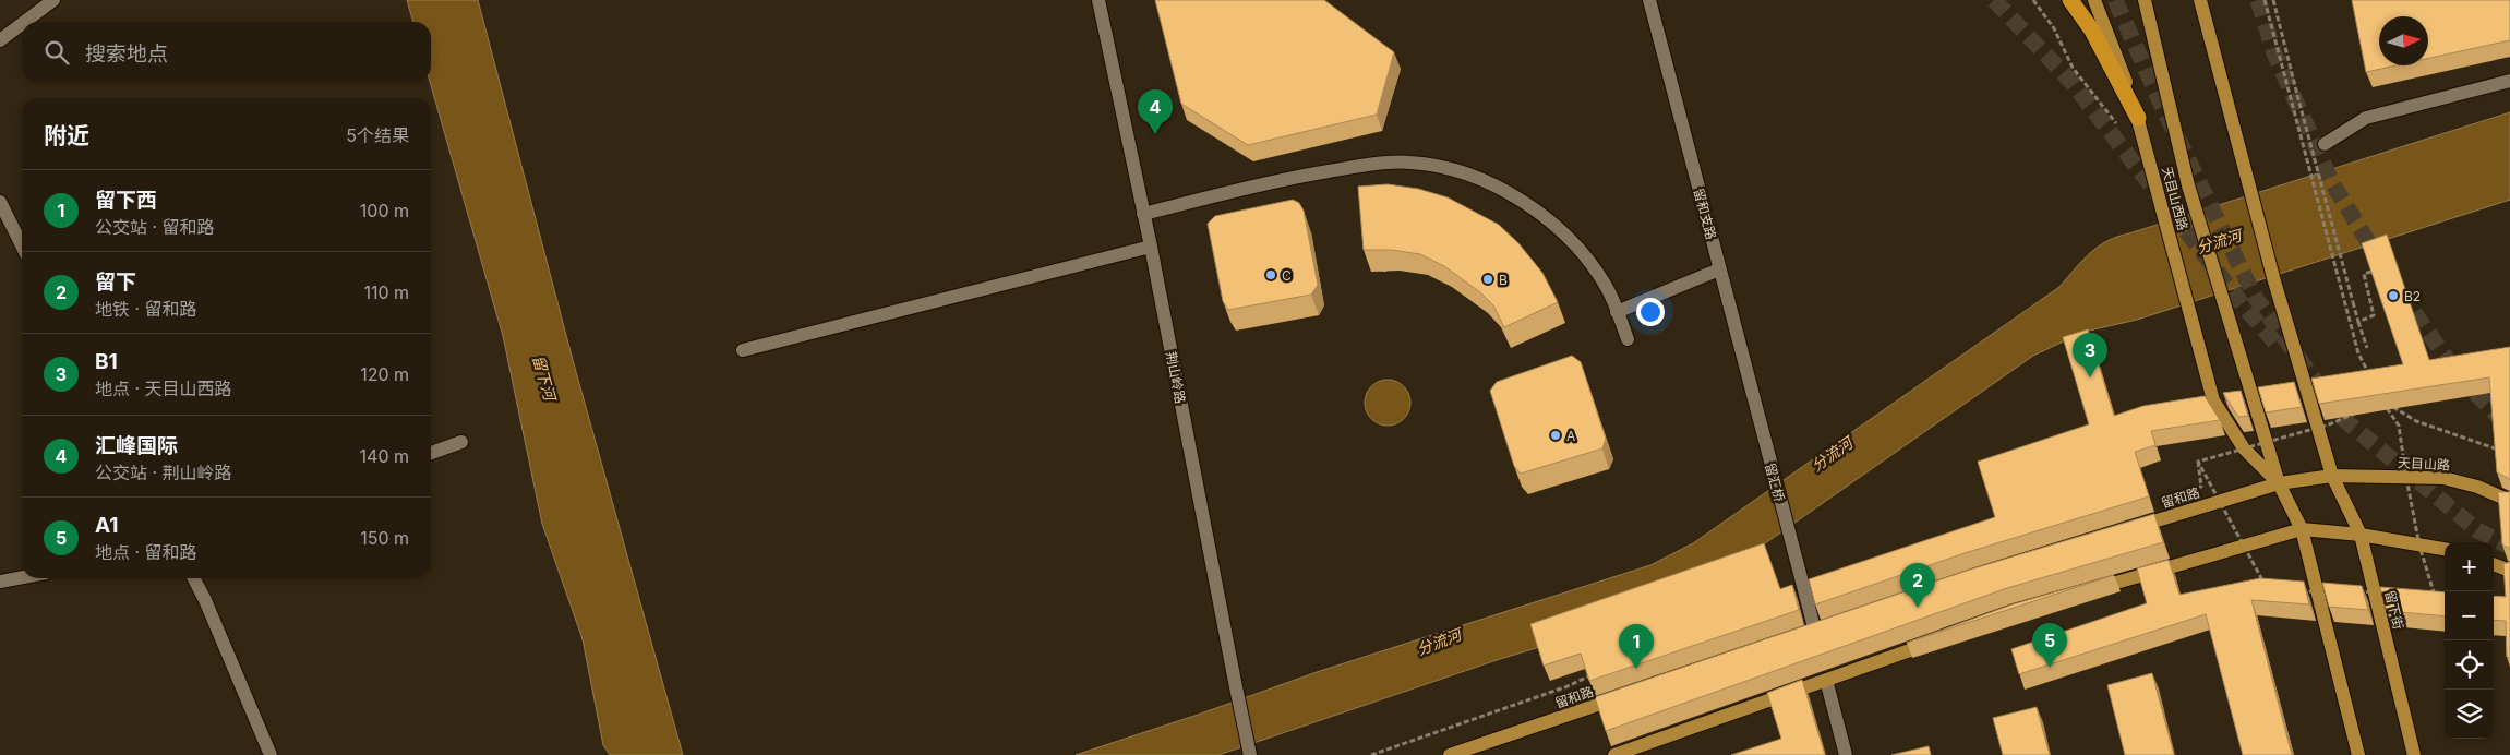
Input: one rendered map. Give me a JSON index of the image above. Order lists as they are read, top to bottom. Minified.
{"streets":{"main road":["天目山西路","天目山路","留和路","留下街"],"street":["留和支路","荆山岭路","留汇桥"]},"crossings":[["天目山西路","留和路"],["留和支路","留汇桥"],["天目山路","留和路"],["天目山路","留下街"],["留和路","留下街"]],"water":["分流河","留下河"],"places":["C","B","B2","A"],"north":"right","page":{"search":"搜索地点","pins":["4","3","2","5","1"],"heading":["附近","5个结果"],"list":[{"mark":"1","name":"留下西","note":"公交站 · 留和路","value":"100 m"},{"mark":"2","name":"留下","note":"地铁 · 留和路","value":"110 m"},{"mark":"3","name":"B1","note":"地点 · 天目山西路","value":"120 m"},{"mark":"4","name":"汇峰国际","note":"公交站 · 荆山岭路","value":"140 m"},{"mark":"5","name":"A1","note":"地点 · 留和路","value":"150 m"}],"map_buttons":["+","−"]}}
